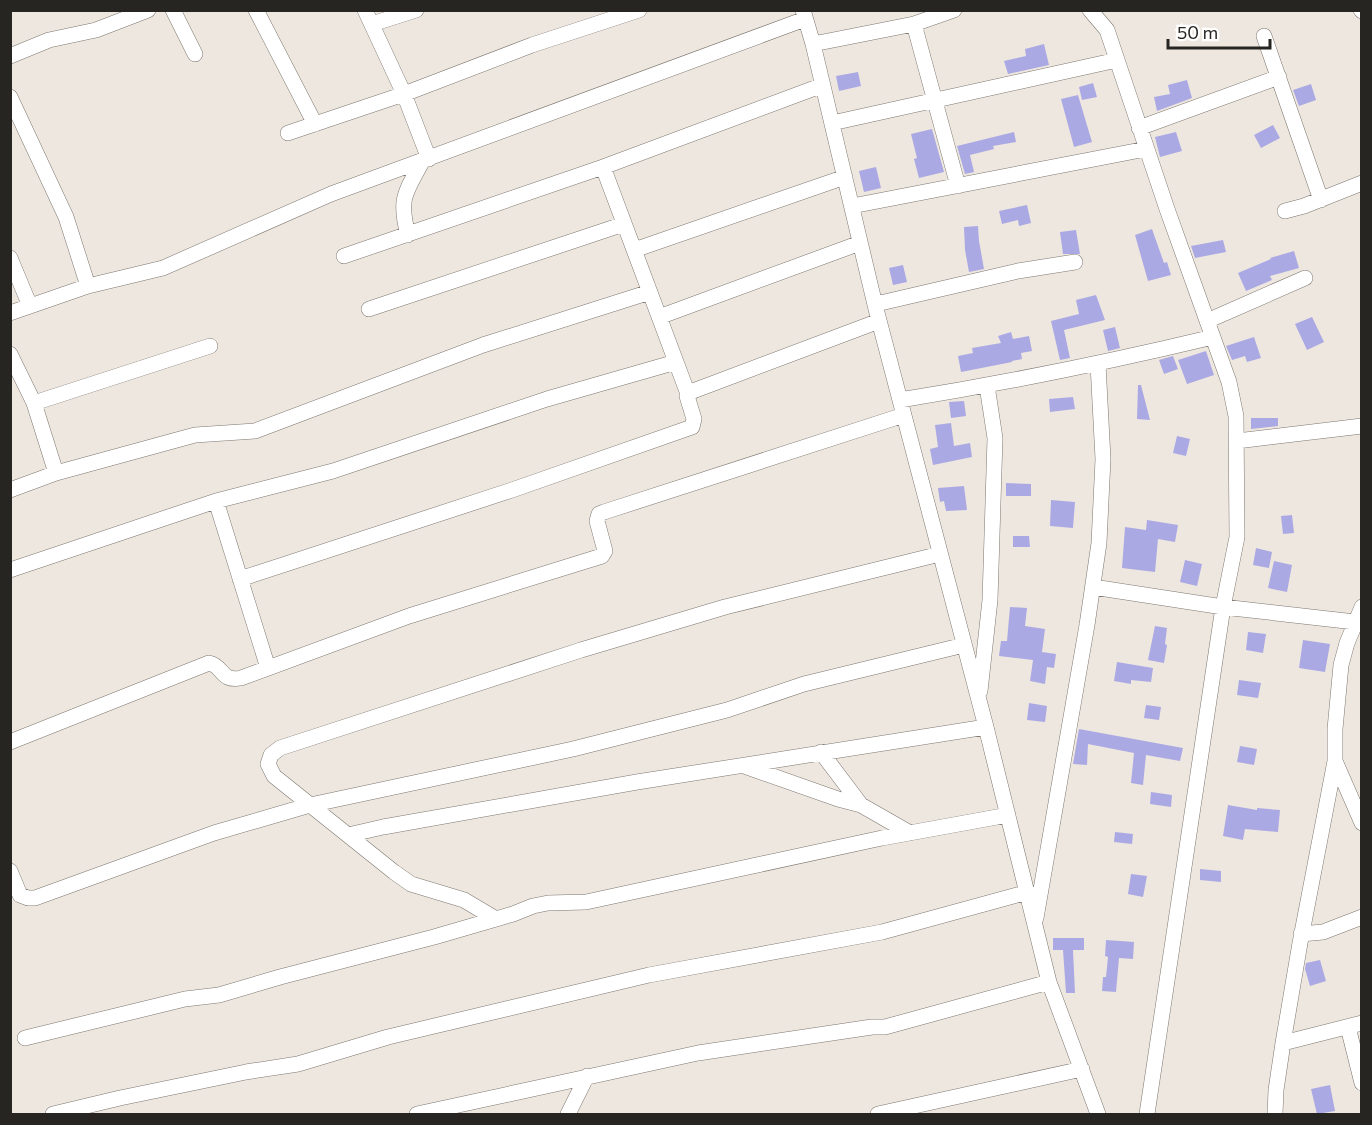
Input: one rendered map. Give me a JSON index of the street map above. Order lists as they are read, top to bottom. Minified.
{"scale_bar":"50 m"}
